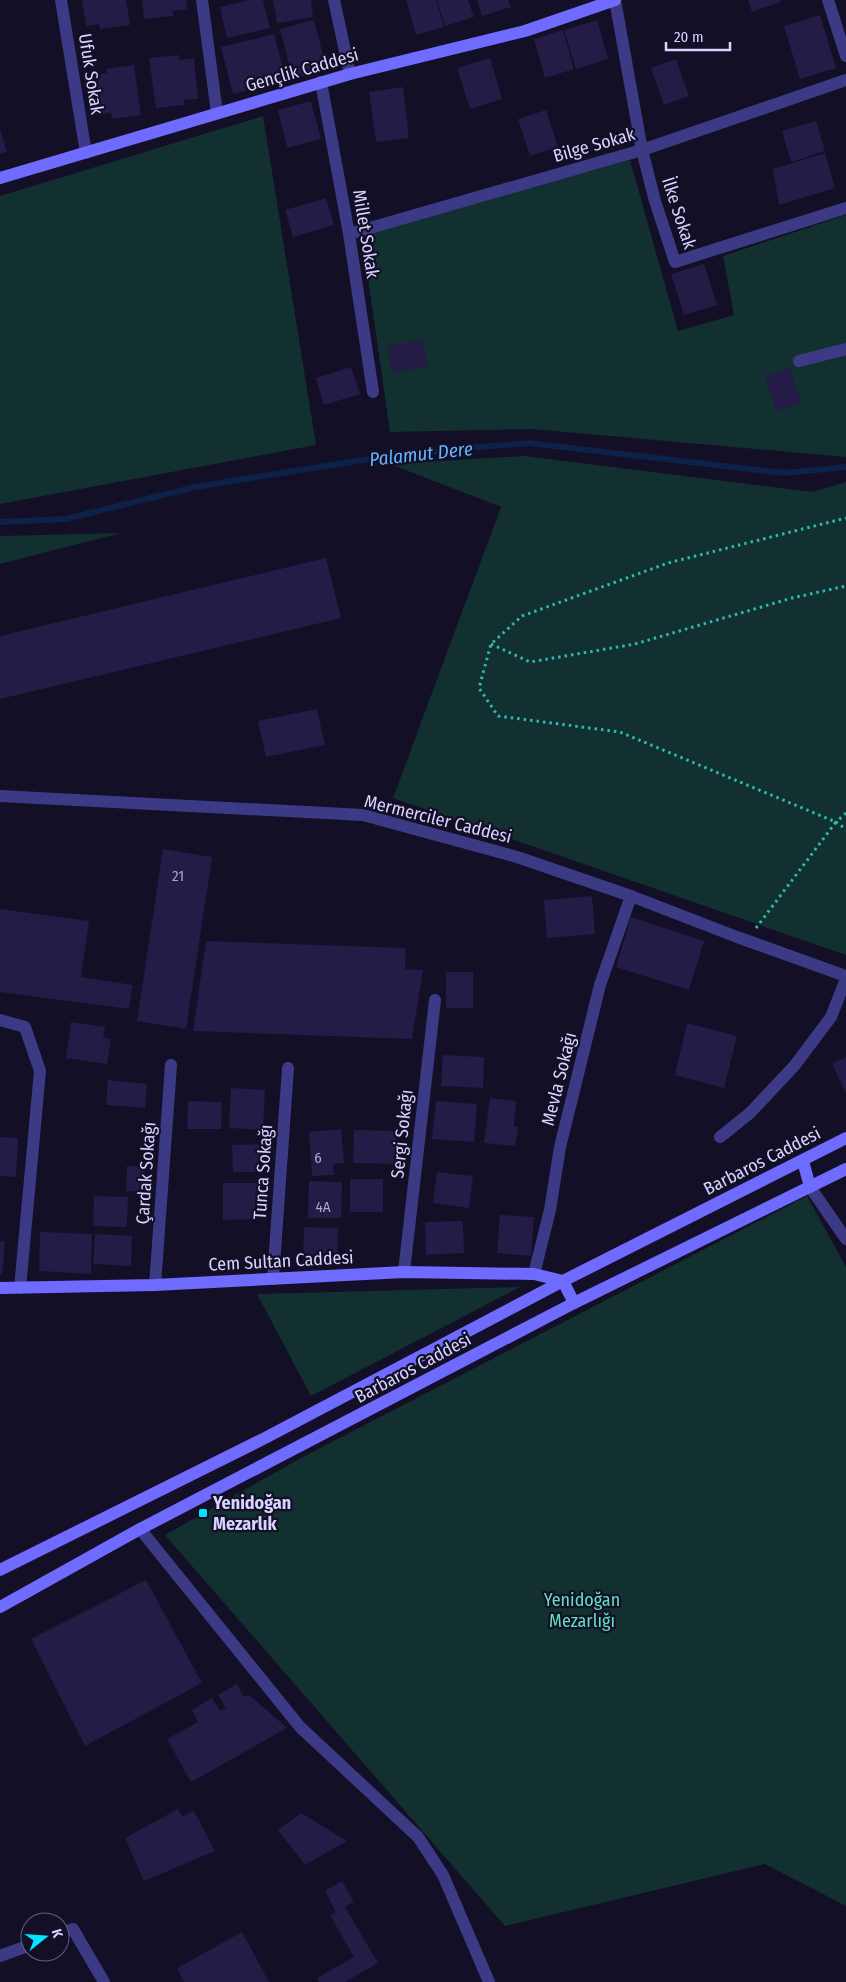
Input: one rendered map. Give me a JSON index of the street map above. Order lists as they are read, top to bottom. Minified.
{"streets":{"main road":["Gençlik Caddesi","Barbaros Caddesi","Cem Sultan Caddesi"],"street":["Ufuk Sokak","Bilge Sokak","İlke Sokak","Millet Sokak","Mermerciler Caddesi","Mevla Sokağı","Sergi Sokağı","Tunca Sokağı","Çardak Sokağı"]},"crossings":[["Gençlik Caddesi","Ufuk Sokak"],["Gençlik Caddesi","İlke Sokak"],["Gençlik Caddesi","Millet Sokak"],["Bilge Sokak","İlke Sokak"],["Bilge Sokak","Millet Sokak"],["Mermerciler Caddesi","Mevla Sokağı"],["Mevla Sokağı","Cem Sultan Caddesi"],["Sergi Sokağı","Cem Sultan Caddesi"],["Barbaros Caddesi","Cem Sultan Caddesi"],["Tunca Sokağı","Cem Sultan Caddesi"],["Çardak Sokağı","Cem Sultan Caddesi"]],"water":["Palamut Dere"],"parks":["Yenidoğan Mezarlığı"],"places":{"transit":["Yenidoğan Mezarlık"]},"house_numbers":["21","6","4A"],"scale_bar":"20 m","north":"right"}
